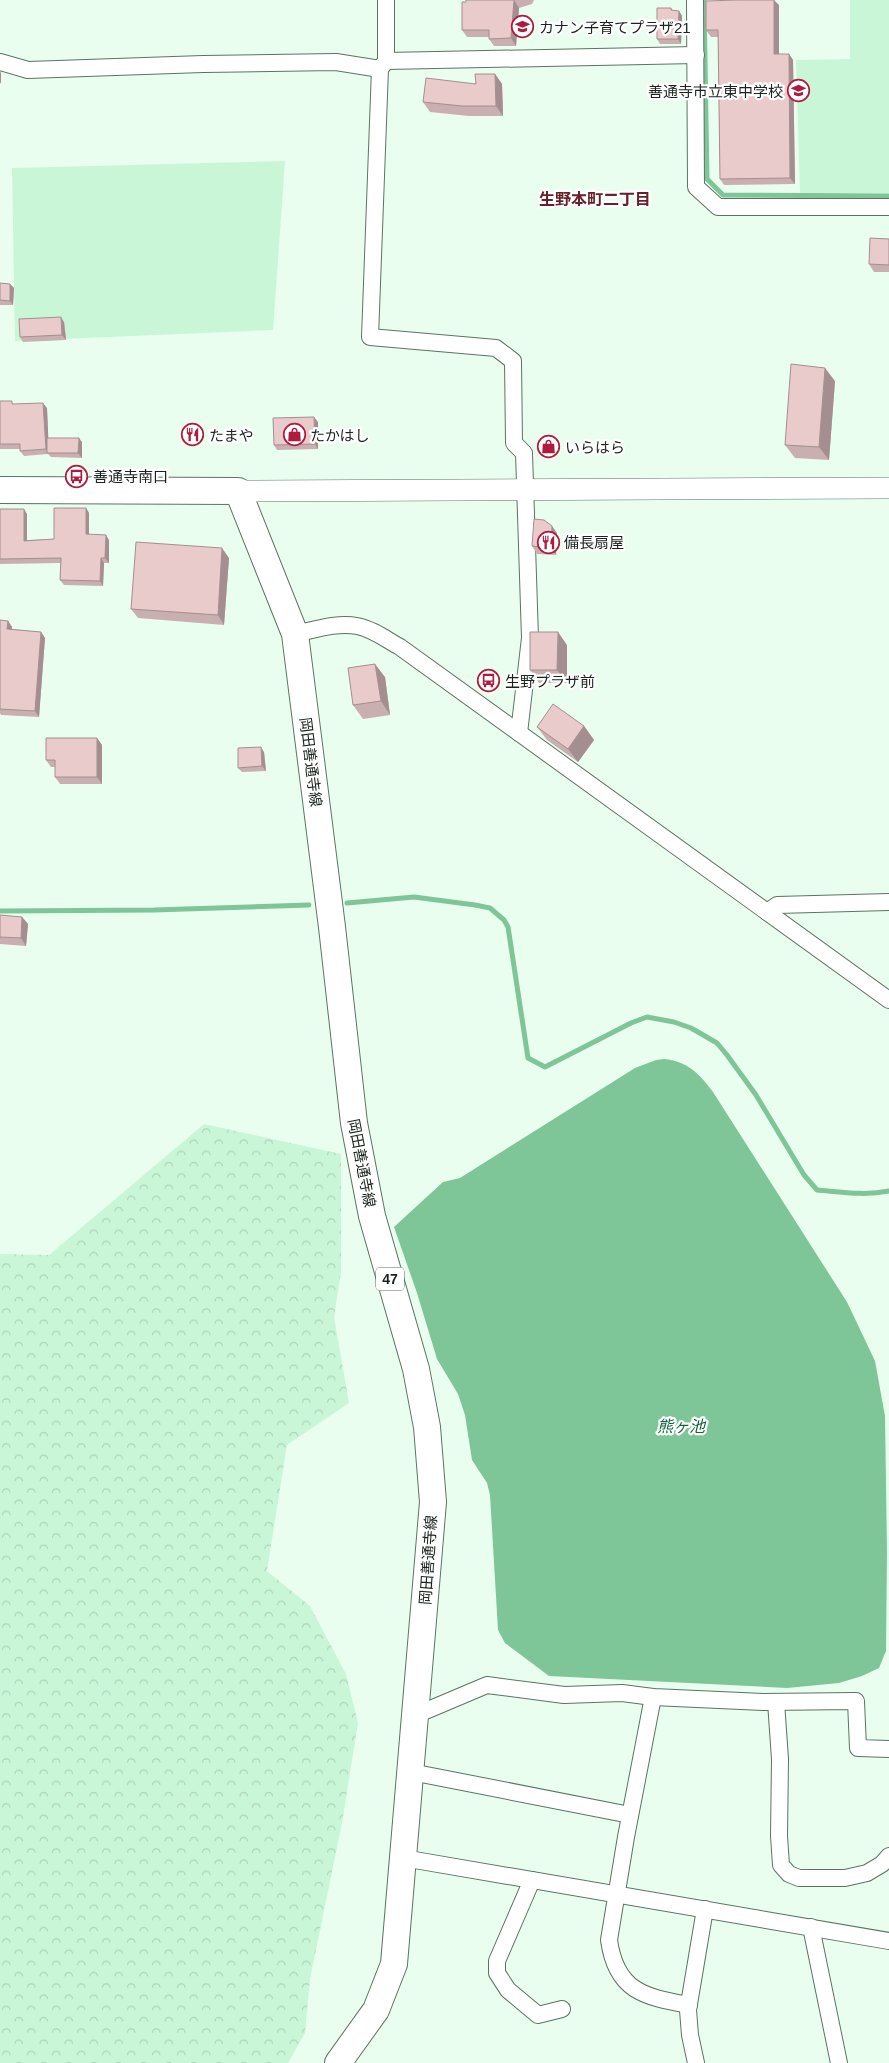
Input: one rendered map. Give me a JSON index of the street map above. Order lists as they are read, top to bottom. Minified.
{"streets":{"main road":["岡田善通寺線","47"]},"districts":["生野本町二丁目"],"water":["熊ヶ池"],"places":{"school or university":["カナン子育てプラザ21","善通寺市立東中学校"],"restaurant":["たまや","備長扇屋"],"shop":["たかはし","いらはら"],"bus stop":["善通寺南口","生野プラザ前"]}}
